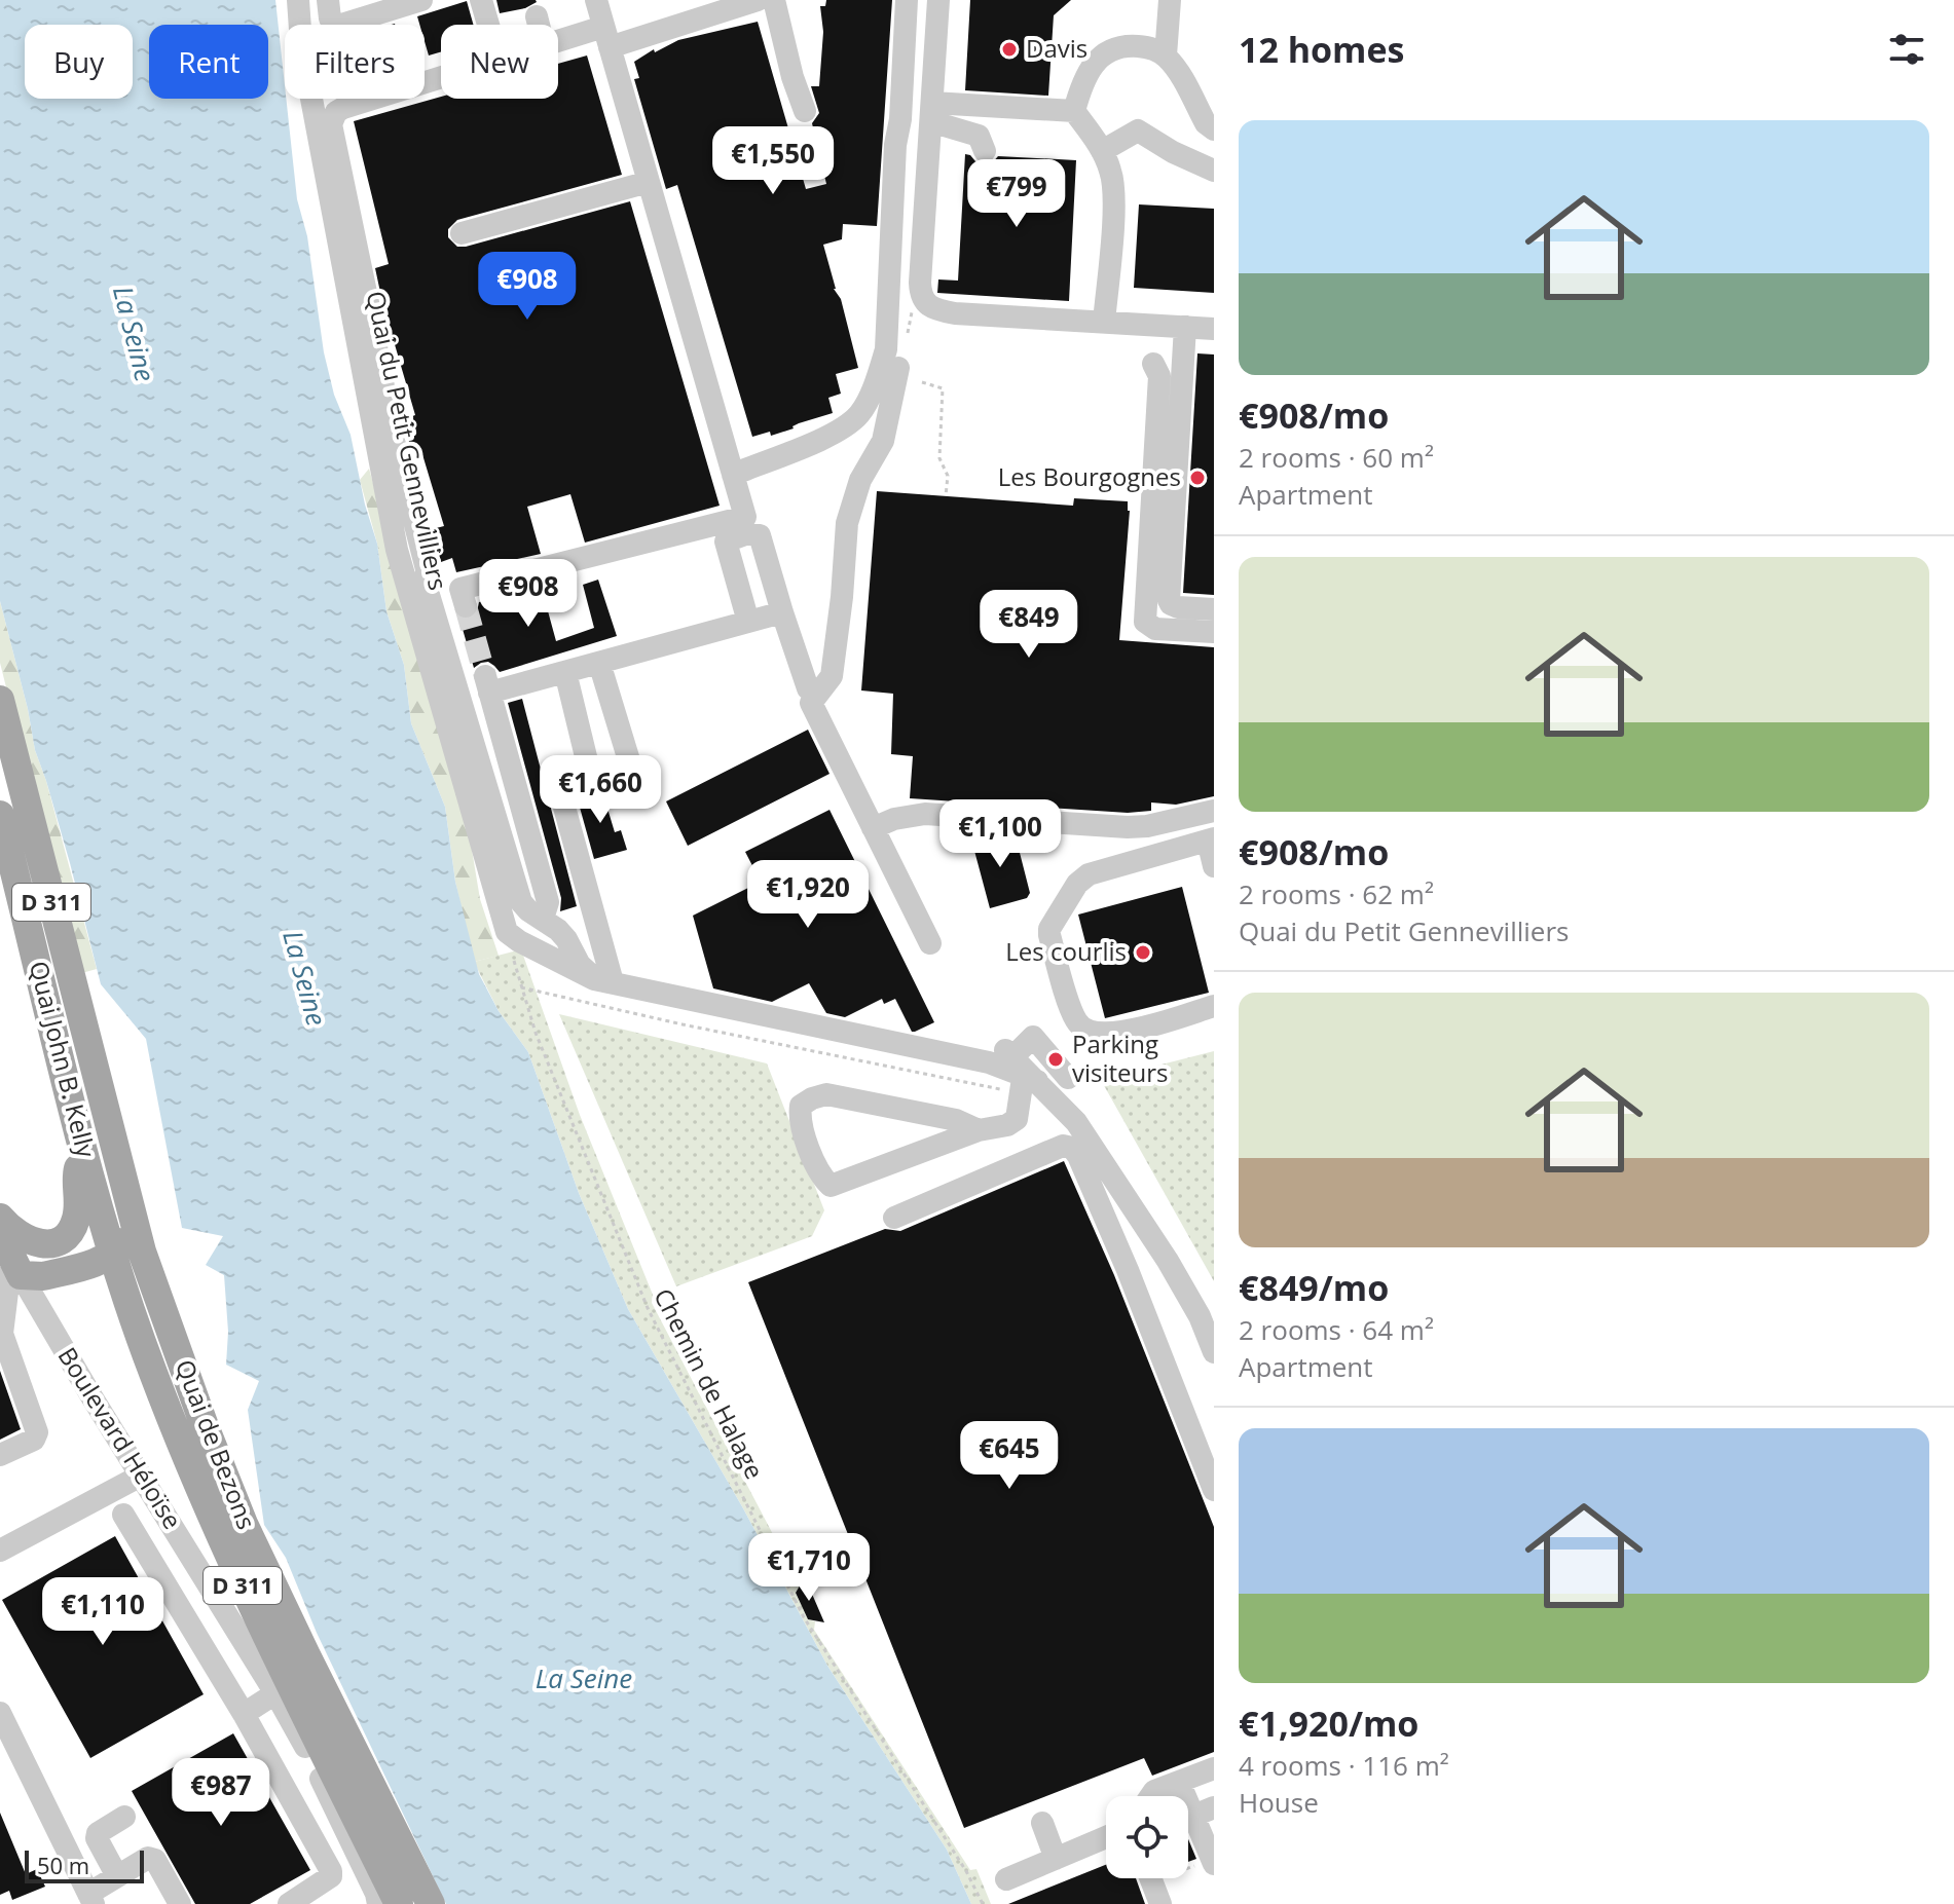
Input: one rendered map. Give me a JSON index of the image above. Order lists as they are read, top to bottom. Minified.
{"streets":{"main road":["D 311","Quai John B. Kelly","Boulevard Héloïse","Quai de Bezons"],"street":["Quai du Petit Gennevilliers"],"path":["Chemin de Halage"]},"crossings":[["Quai John B. Kelly","Quai de Bezons"]],"water":["La Seine"],"places":["Davis","Les Bourgognes","Les courlis","Parking visiteurs"],"scale_bar":"50 m","page":{"heading":"12 homes","chip":["Buy","Rent","Filters","New"],"list":[{"name":"€908/mo","note":"2 rooms · 60 m² · Apartment"},{"name":"€908/mo","note":"2 rooms · 62 m² · Quai du Petit Gennevilliers"},{"name":"€849/mo","note":"2 rooms · 64 m² · Apartment"},{"name":"€1,920/mo","note":"4 rooms · 116 m² · House"}],"price":["€1,550","€799","€908","€908","€849","€1,660","€1,100","€1,920","€645","€1,710","€1,110","€987"],"scale":"50 m"}}
